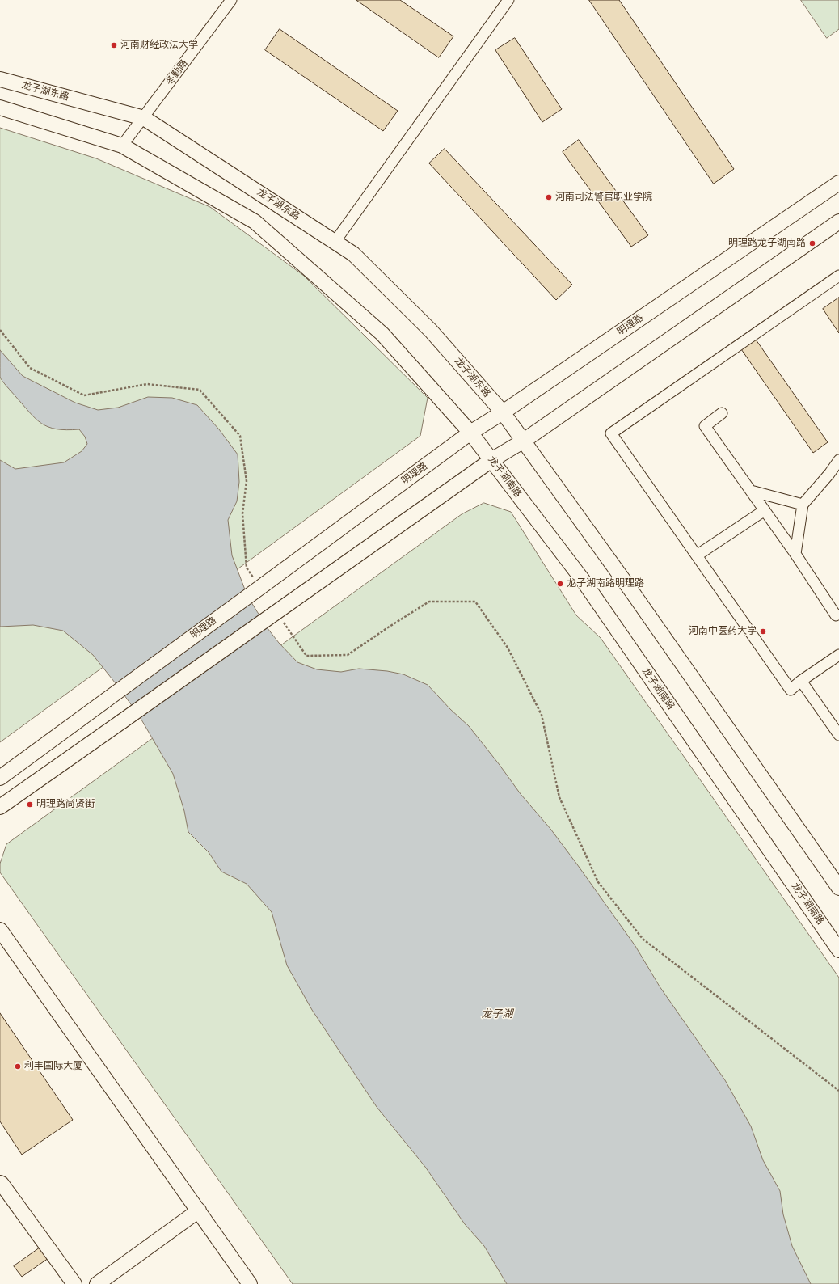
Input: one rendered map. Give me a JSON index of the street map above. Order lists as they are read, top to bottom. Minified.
{"streets":{"street":["冬勤路","龙子湖东路","明理路","龙子湖南路"]},"crossings":[["冬勤路","龙子湖东路"],["龙子湖东路","明理路"],["明理路","龙子湖南路"]],"water":["龙子湖"],"places":["河南财经政法大学","河南司法警官职业学院","明理路龙子湖南路","龙子湖南路明理路","河南中医药大学","明理路尚贤街","利丰国际大厦"]}
